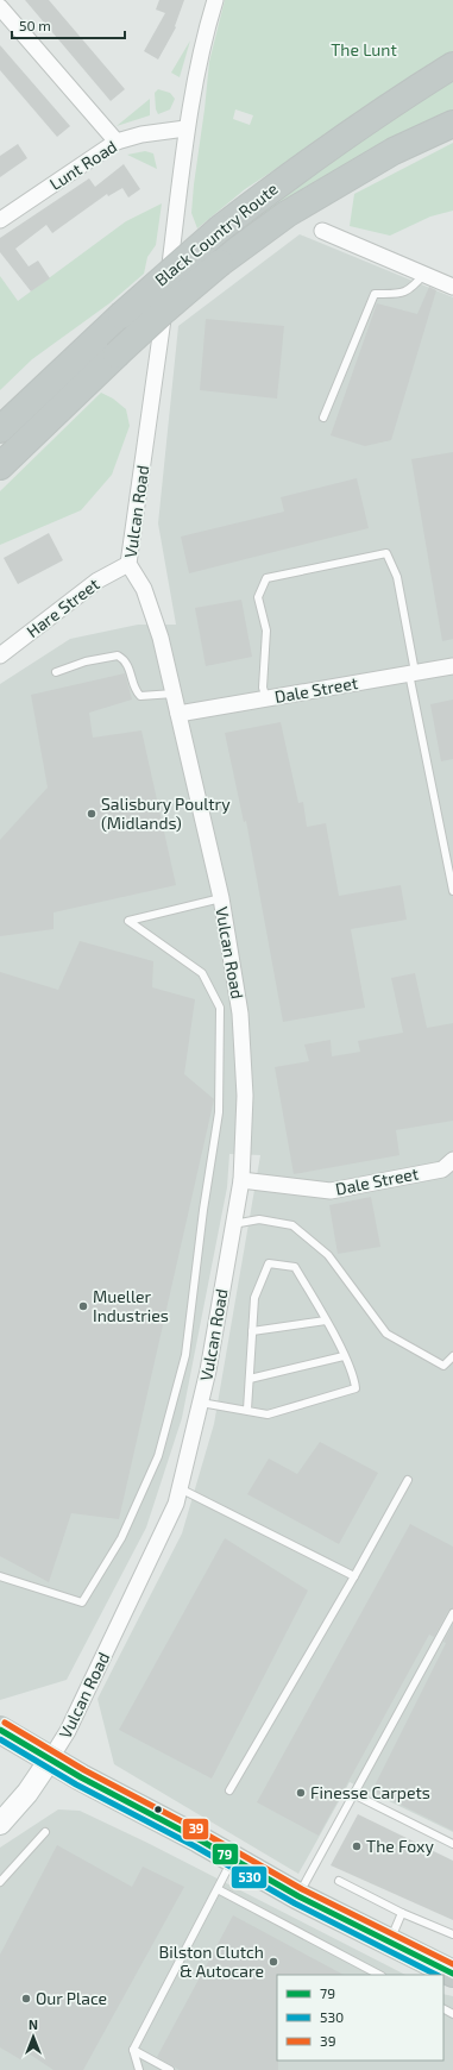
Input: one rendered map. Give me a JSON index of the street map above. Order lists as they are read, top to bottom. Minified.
{"streets":{"highway":["Black Country Route"],"street":["Lunt Road","Vulcan Road","Hare Street","Dale Street"]},"crossings":[["Lunt Road","Vulcan Road"],["Vulcan Road","Hare Street"],["Vulcan Road","Dale Street"]],"parks":["The Lunt"],"places":["Salisbury Poultry (Midlands)","Mueller Industries","Finesse Carpets","The Foxy","Bilston Clutch & Autocare","Our Place"],"lines":["transit line 39","transit line 79","transit line 530"],"legend":["79","530","39"],"scale_bar":"50 m","north":"top"}
